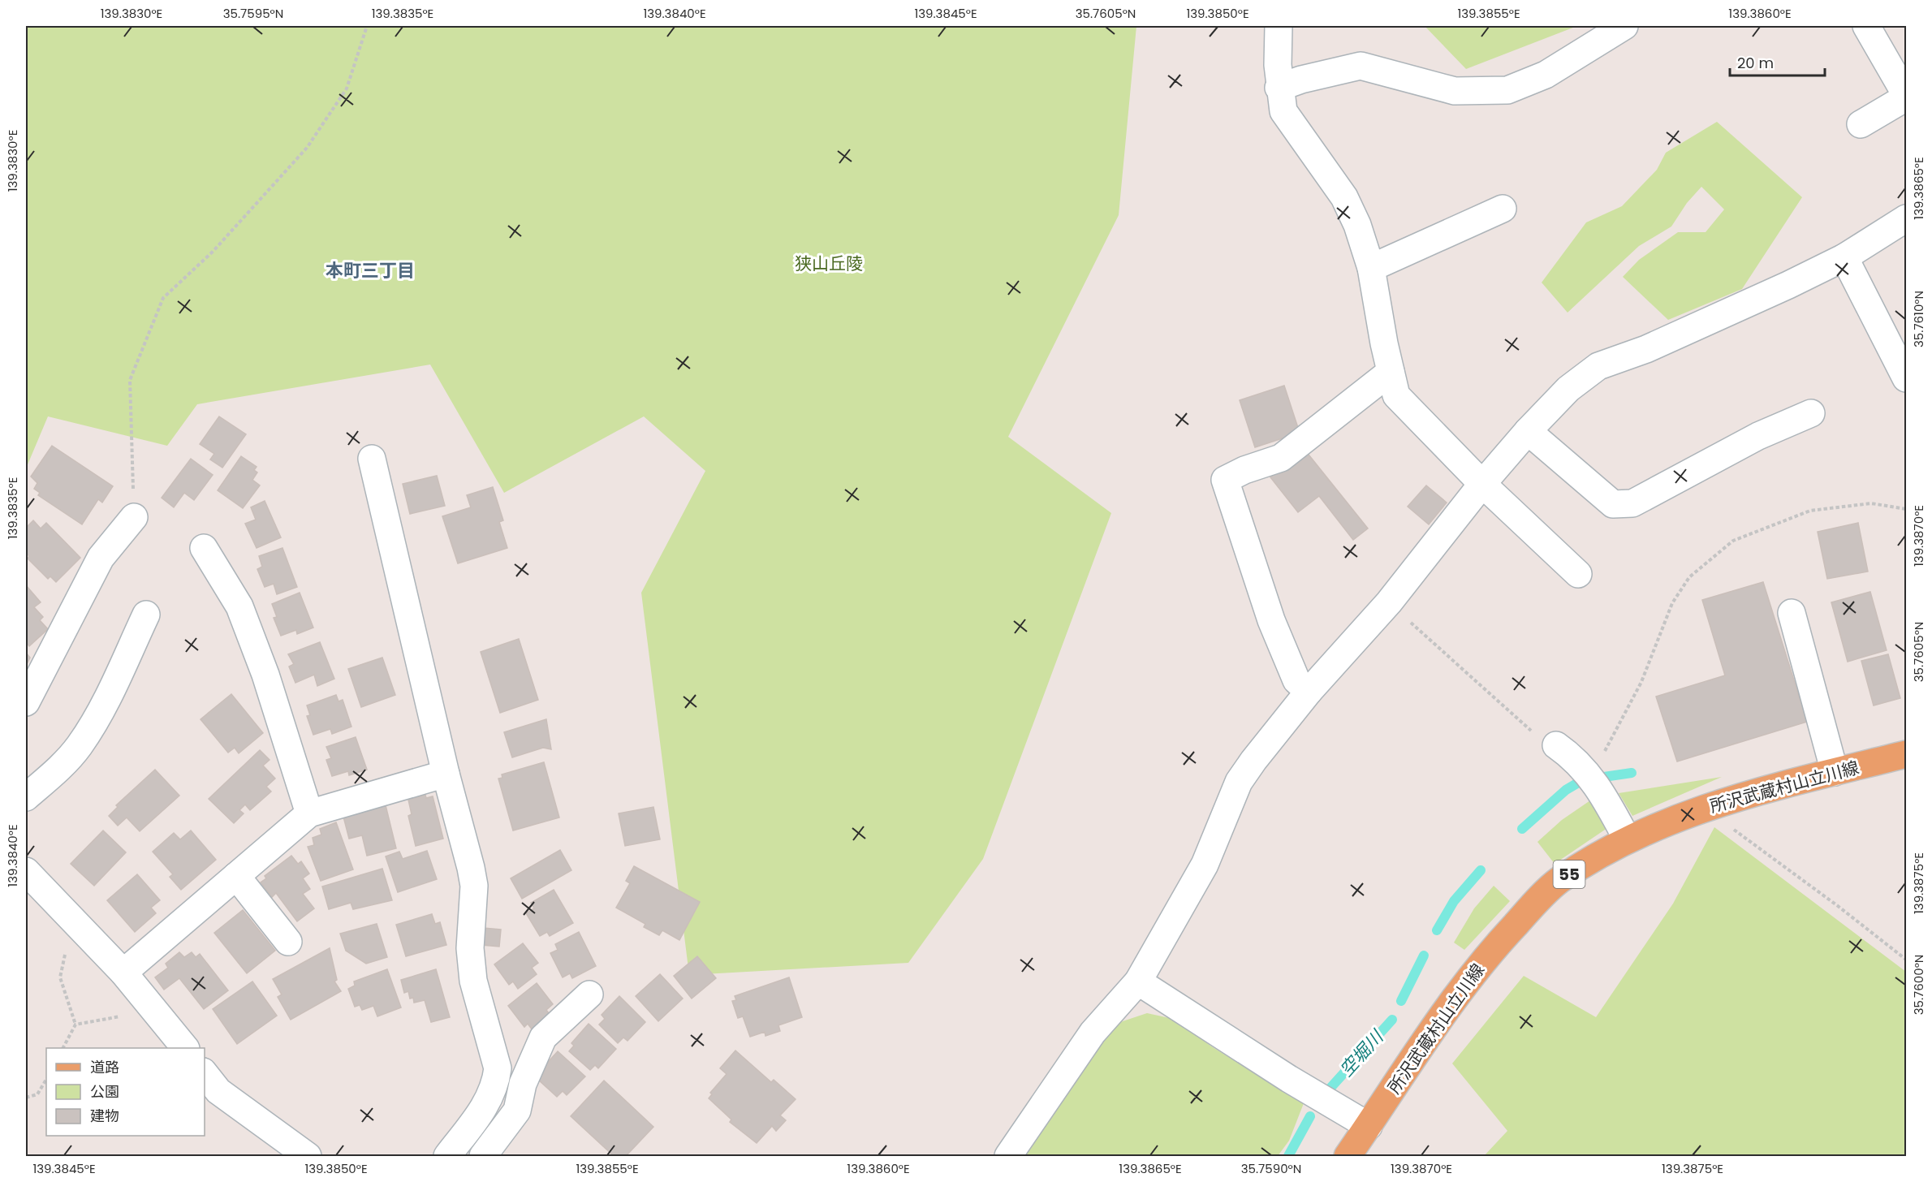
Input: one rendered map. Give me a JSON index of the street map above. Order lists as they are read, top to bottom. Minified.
{"streets":{"main road":["所沢武蔵村山立川線","55"]},"districts":["本町三丁目"],"water":["空堀川"],"parks":["狭山丘陵"],"legend":["道路","公園","建物"],"scale_bar":"20 m","coordinates":["139.3830°E","35.7595°N","139.3835°E","139.3840°E","139.3845°E","35.7605°N","139.3850°E","139.3855°E","139.3860°E","139.3865°E","35.7610°N","139.3870°E","139.3875°E","35.7600°N","35.7590°N"]}
